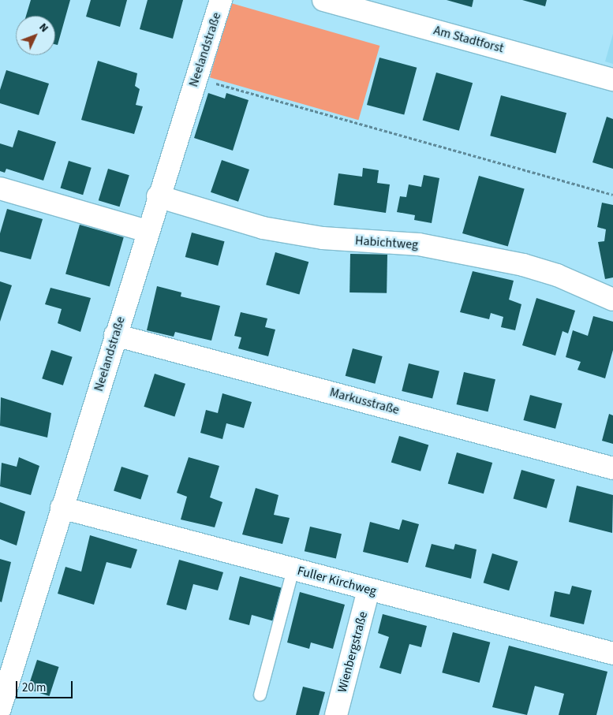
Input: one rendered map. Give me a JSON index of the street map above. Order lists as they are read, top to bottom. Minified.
{"streets":{"street":["Am Stadtforst","Neelandstraße","Habichtweg","Markusstraße","Fuller Kirchweg","Wienbergstraße"]},"crossings":[["Neelandstraße","Habichtweg"],["Neelandstraße","Markusstraße"],["Neelandstraße","Fuller Kirchweg"],["Fuller Kirchweg","Wienbergstraße"]],"scale_bar":"20 m","north":"top right"}
